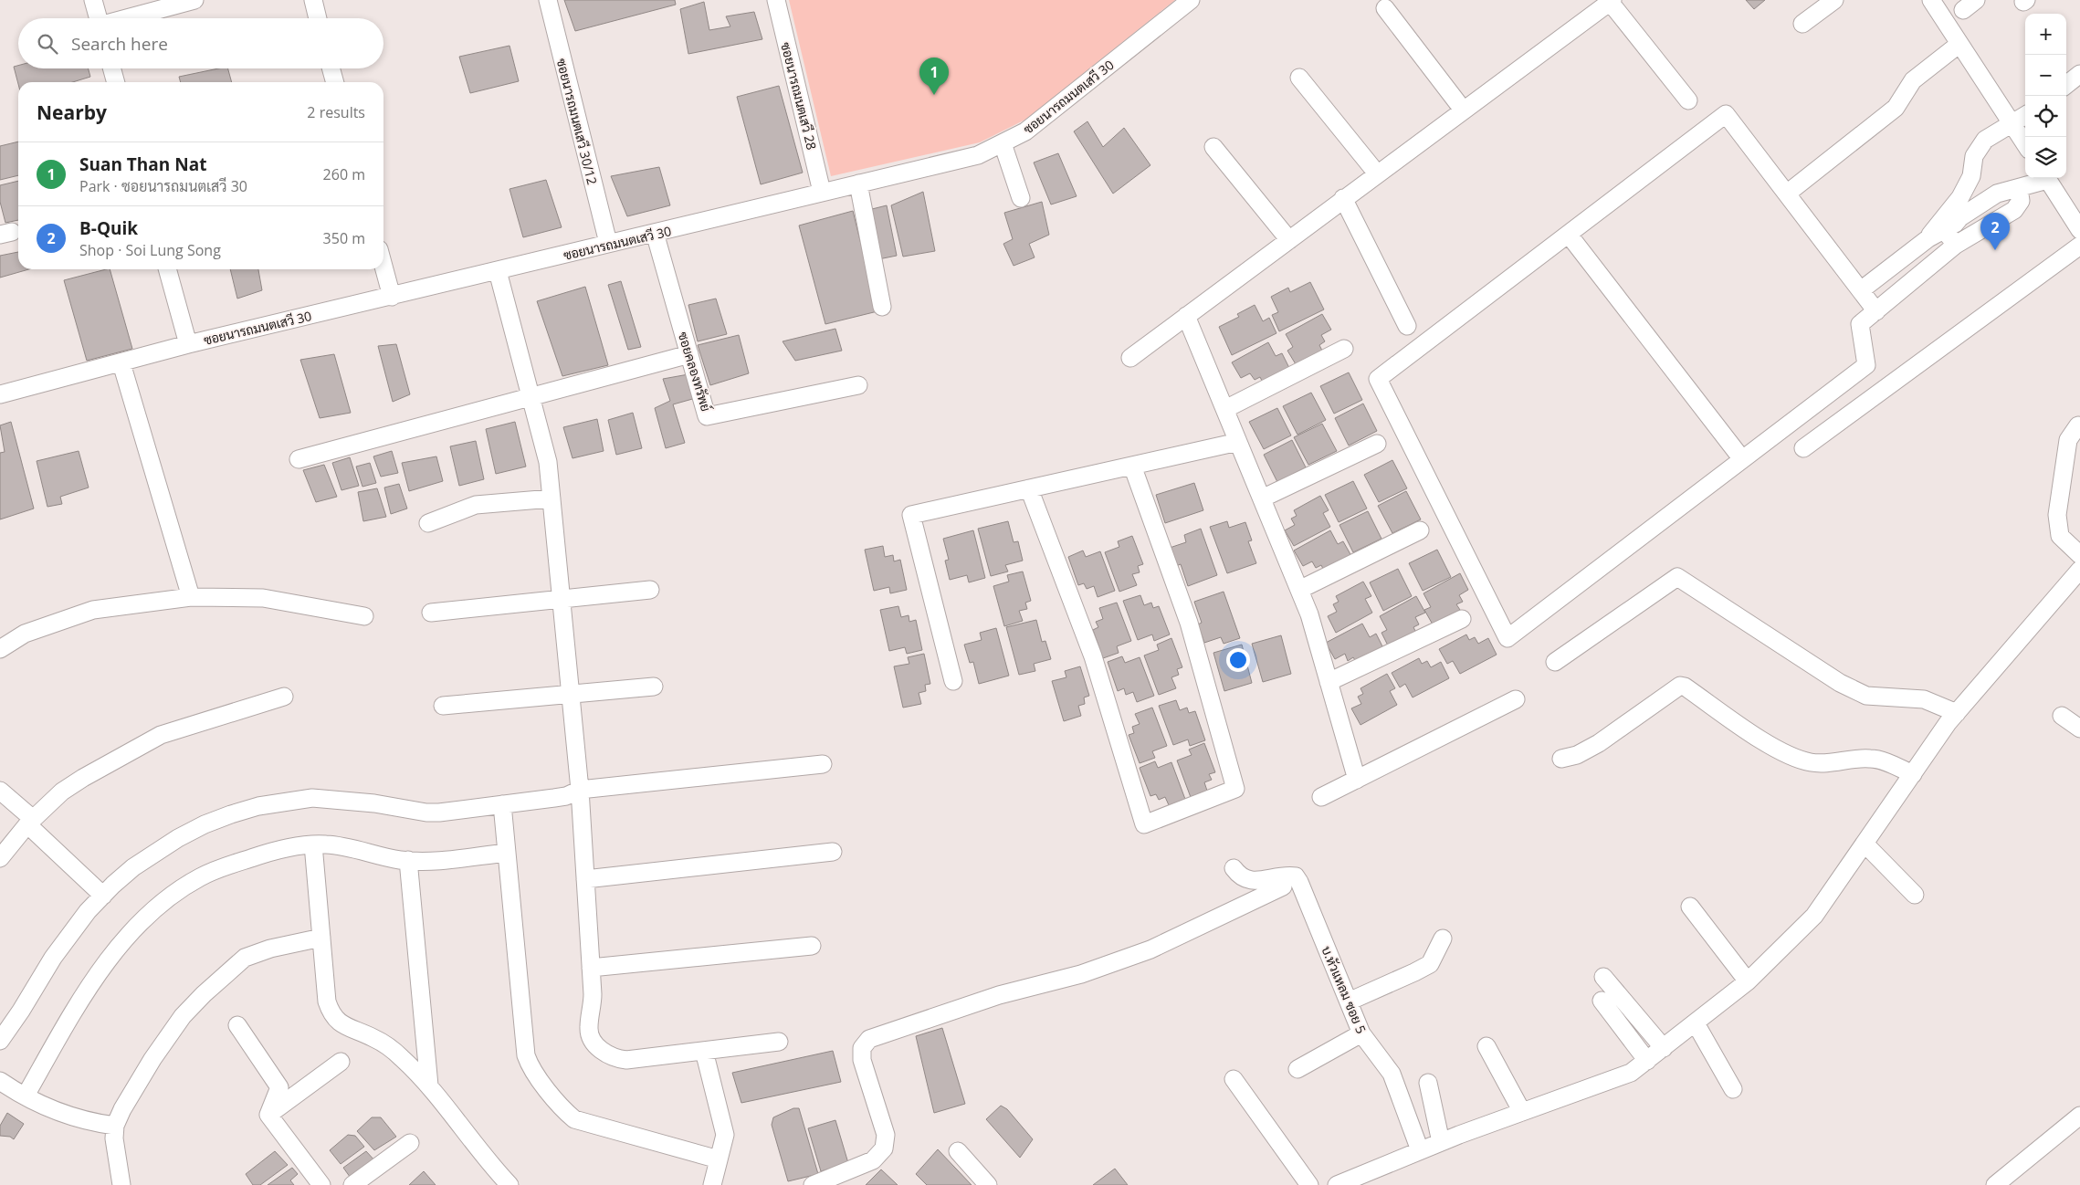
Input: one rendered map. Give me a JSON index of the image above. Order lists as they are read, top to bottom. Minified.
{"streets":{"street":["ซอยนารถมนตเสวี 28","ซอยนารถมนตเสวี 30","ซอยนารถมนตเสวี 30/12","ซอยคลองทรัพย์","บ.หัวแหลม ซอย 5"]},"crossings":[["ซอยนารถมนตเสวี 28","ซอยนารถมนตเสวี 30"],["ซอยนารถมนตเสวี 30","ซอยนารถมนตเสวี 30/12"],["ซอยนารถมนตเสวี 30","ซอยคลองทรัพย์"]],"page":{"map_buttons":["+","−"],"search":"Search here","pins":["1","2"],"heading":["Nearby","2 results"],"list":[{"mark":"1","name":"Suan Than Nat","note":"Park · ซอยนารถมนตเสวี 30","value":"260 m"},{"mark":"2","name":"B-Quik","note":"Shop · Soi Lung Song","value":"350 m"}]}}
